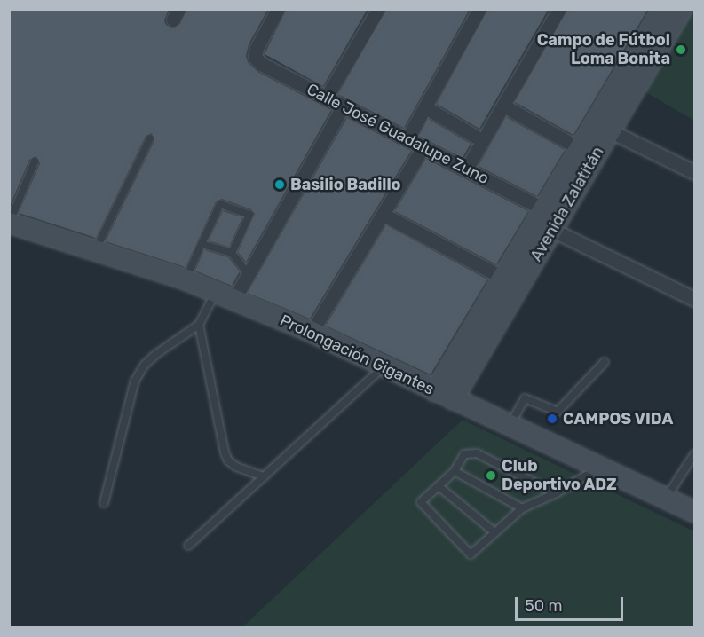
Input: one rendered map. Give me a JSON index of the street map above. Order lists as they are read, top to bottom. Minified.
{"streets":{"street":["Calle José Guadalupe Zuno","Avenida Zalatitán","Prolongación Gigantes"]},"crossings":[["Calle José Guadalupe Zuno","Avenida Zalatitán"],["Avenida Zalatitán","Prolongación Gigantes"]],"places":["Campo de Fútbol Loma Bonita","Basilio Badillo","CAMPOS VIDA","Club Deportivo ADZ"],"scale_bar":"50 m"}
